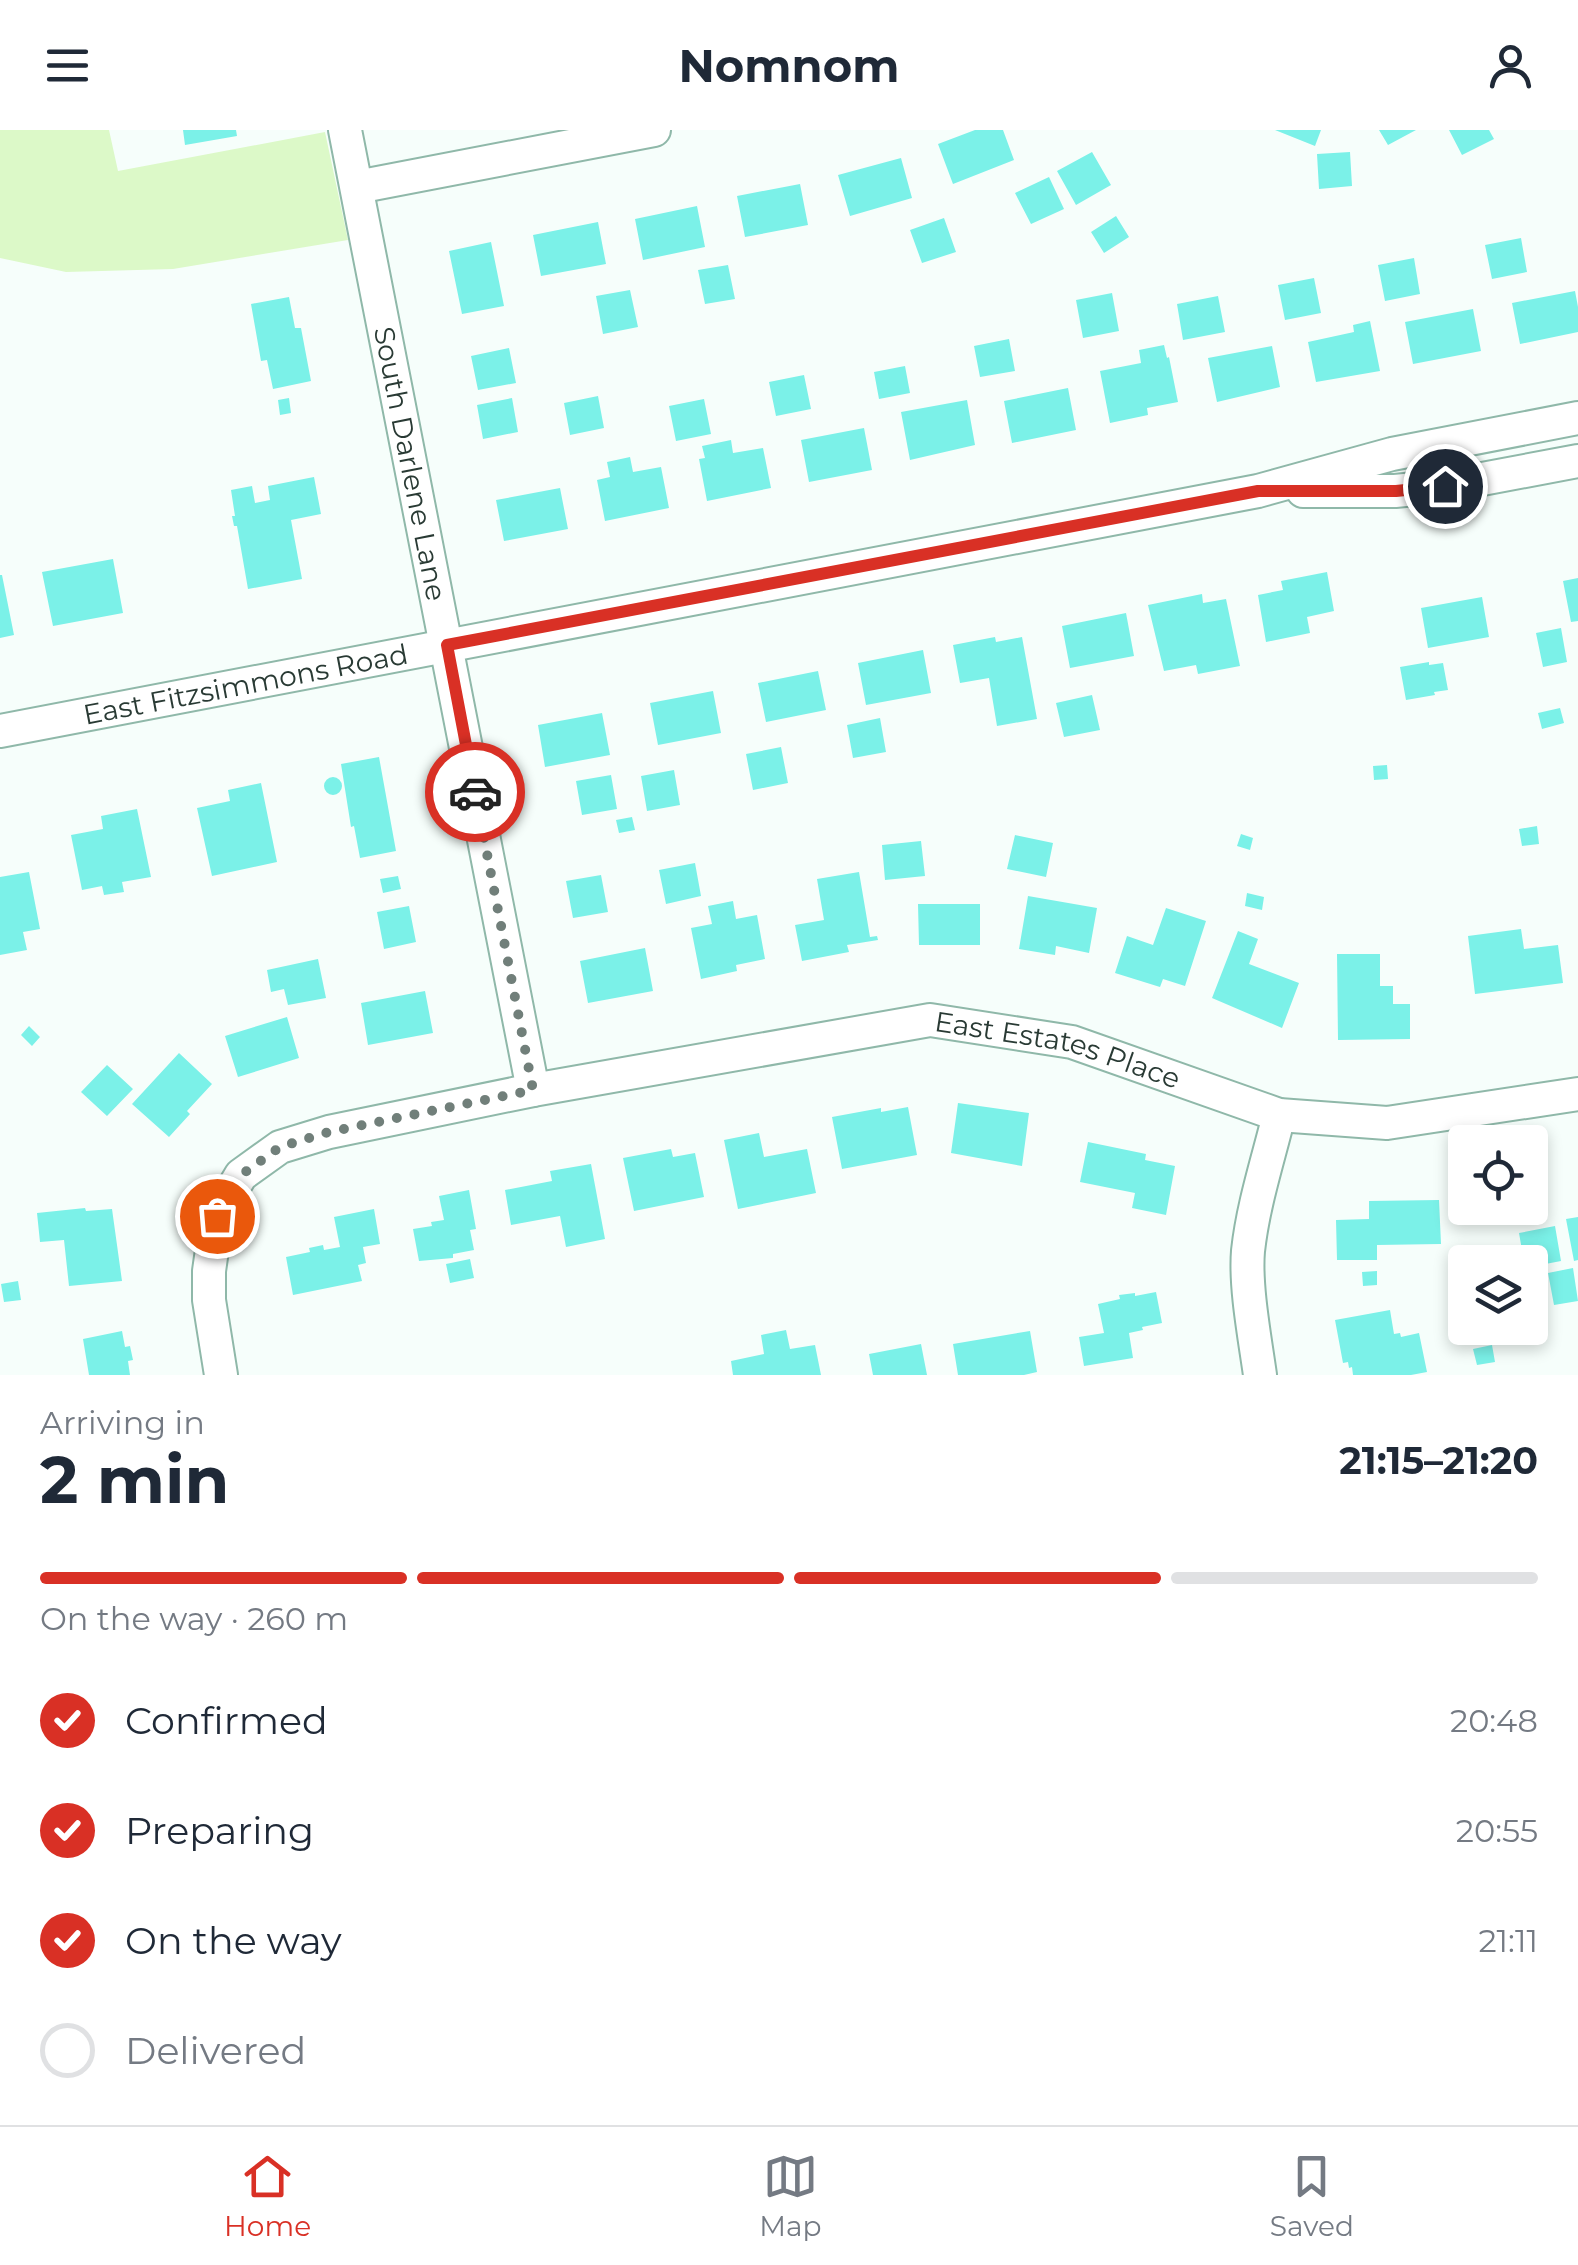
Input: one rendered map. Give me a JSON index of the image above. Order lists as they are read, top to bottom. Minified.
{"streets":{"street":["South Darlene Lane","East Fitzsimmons Road","East Estates Place"]},"crossings":[["South Darlene Lane","East Fitzsimmons Road"],["South Darlene Lane","East Estates Place"]],"page":{"header":"Nomnom","heading":["2 min","Arriving in","21:15–21:20"],"bar":"On the way · 260 m","list":[["Confirmed","20:48"],["Preparing","20:55"],["On the way","21:11"],"Delivered"],"tabs":["Home","Map","Saved"]}}
